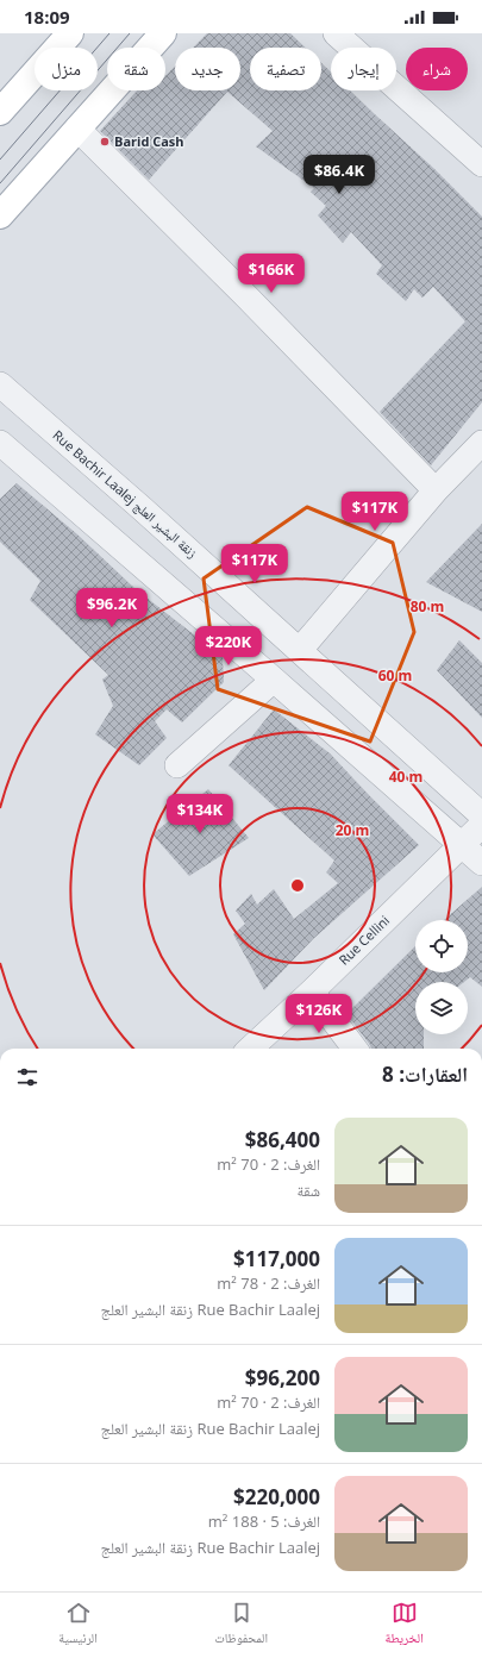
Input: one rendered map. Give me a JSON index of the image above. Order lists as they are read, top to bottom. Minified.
{"streets":{"street":["Rue Bachir Laalej زنقة البشير العلج","Rue Cellini"]},"places":["Barid Cash"],"page":{"status":"18:09","chip":["شراء","إيجار","تصفية","جديد","شقة","منزل"],"price":["$86.4K","$166K","$117K","$117K","$96.2K","$220K","$134K","$126K"],"heading":"العقارات: 8","list":[{"name":"$86,400","note":"الغرف: 2 · 70 m² · شقة"},{"name":"$117,000","note":"الغرف: 2 · 78 m² · Rue Bachir Laalej زنقة البشير العلج"},{"name":"$96,200","note":"الغرف: 2 · 70 m² · Rue Bachir Laalej زنقة البشير العلج"},{"name":"$220,000","note":"الغرف: 5 · 188 m² · Rue Bachir Laalej زنقة البشير العلج"}],"tabs":["الخريطة","المحفوظات","الرئيسية"]},"rings":["80 m","60 m","40 m","20 m"]}
